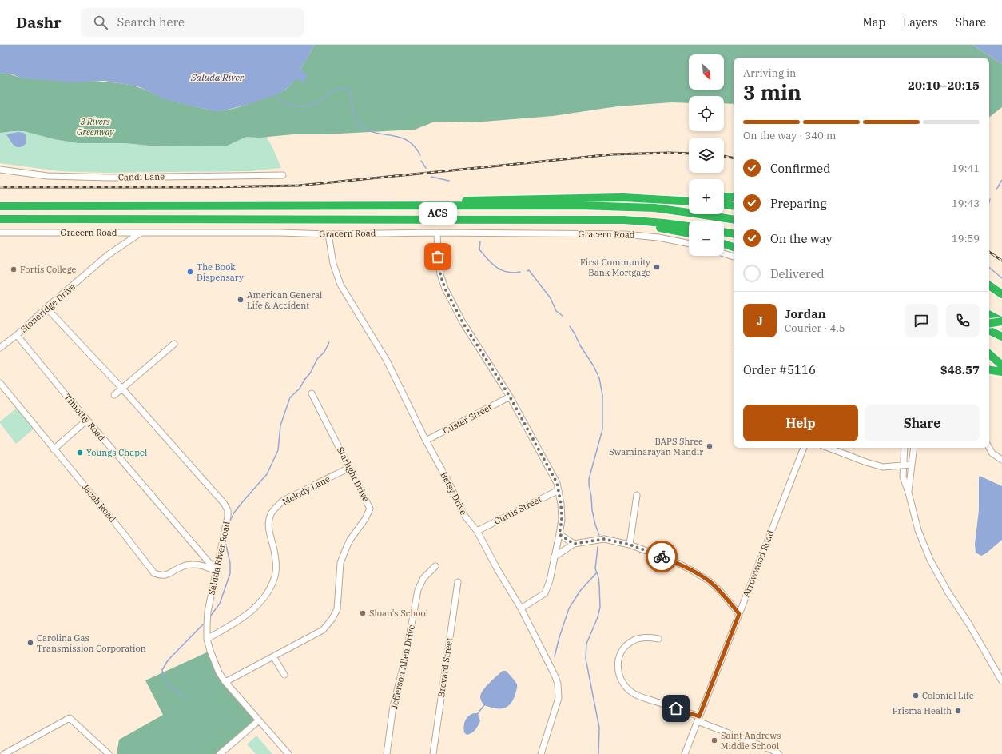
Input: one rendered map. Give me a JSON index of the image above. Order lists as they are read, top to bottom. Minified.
{"streets":{"street":["Candi Lane","Gracern Road","Stoneridge Drive","Timothy Road","Custer Street","Starlight Drive","Melody Lane","Betsy Drive","Jacob Road","Curtis Street","Saluda River Road","Arrowwood Road","Jefferson Allen Drive","Brevard Street"]},"crossings":[["Gracern Road","Stoneridge Drive"],["Gracern Road","Betsy Drive"],["Stoneridge Drive","Timothy Road"],["Stoneridge Drive","Saluda River Road"],["Timothy Road","Jacob Road"],["Timothy Road","Saluda River Road"],["Custer Street","Betsy Drive"],["Starlight Drive","Melody Lane"],["Starlight Drive","Saluda River Road"],["Melody Lane","Saluda River Road"],["Betsy Drive","Curtis Street"],["Jacob Road","Saluda River Road"]],"water":["Saluda River"],"parks":["3 Rivers Greenway"],"places":["ACS","First Community Bank Mortgage","Fortis College","The Book Dispensary","American General Life & Accident","BAPS Shree Swaminarayan Mandir","Youngs Chapel","Sloan's School","Carolina Gas Transmission Corporation","Colonial Life","Prisma Health","Saint Andrews Middle School"],"north":"bottom right","page":{"header":"Dashr","search":"Search here","nav":["Map","Layers","Share"],"map_buttons":["+","−"],"heading":["3 min","Arriving in","20:10–20:15"],"panel":["Jordan","Courier · 4.5","Order #5116","$48.57"],"bar":"On the way · 340 m","list":[["Confirmed","19:41"],["Preparing","19:43"],["On the way","19:59"],"Delivered"],"bubble":"ACS","round":"J","buttons":["Help","Share"]}}
